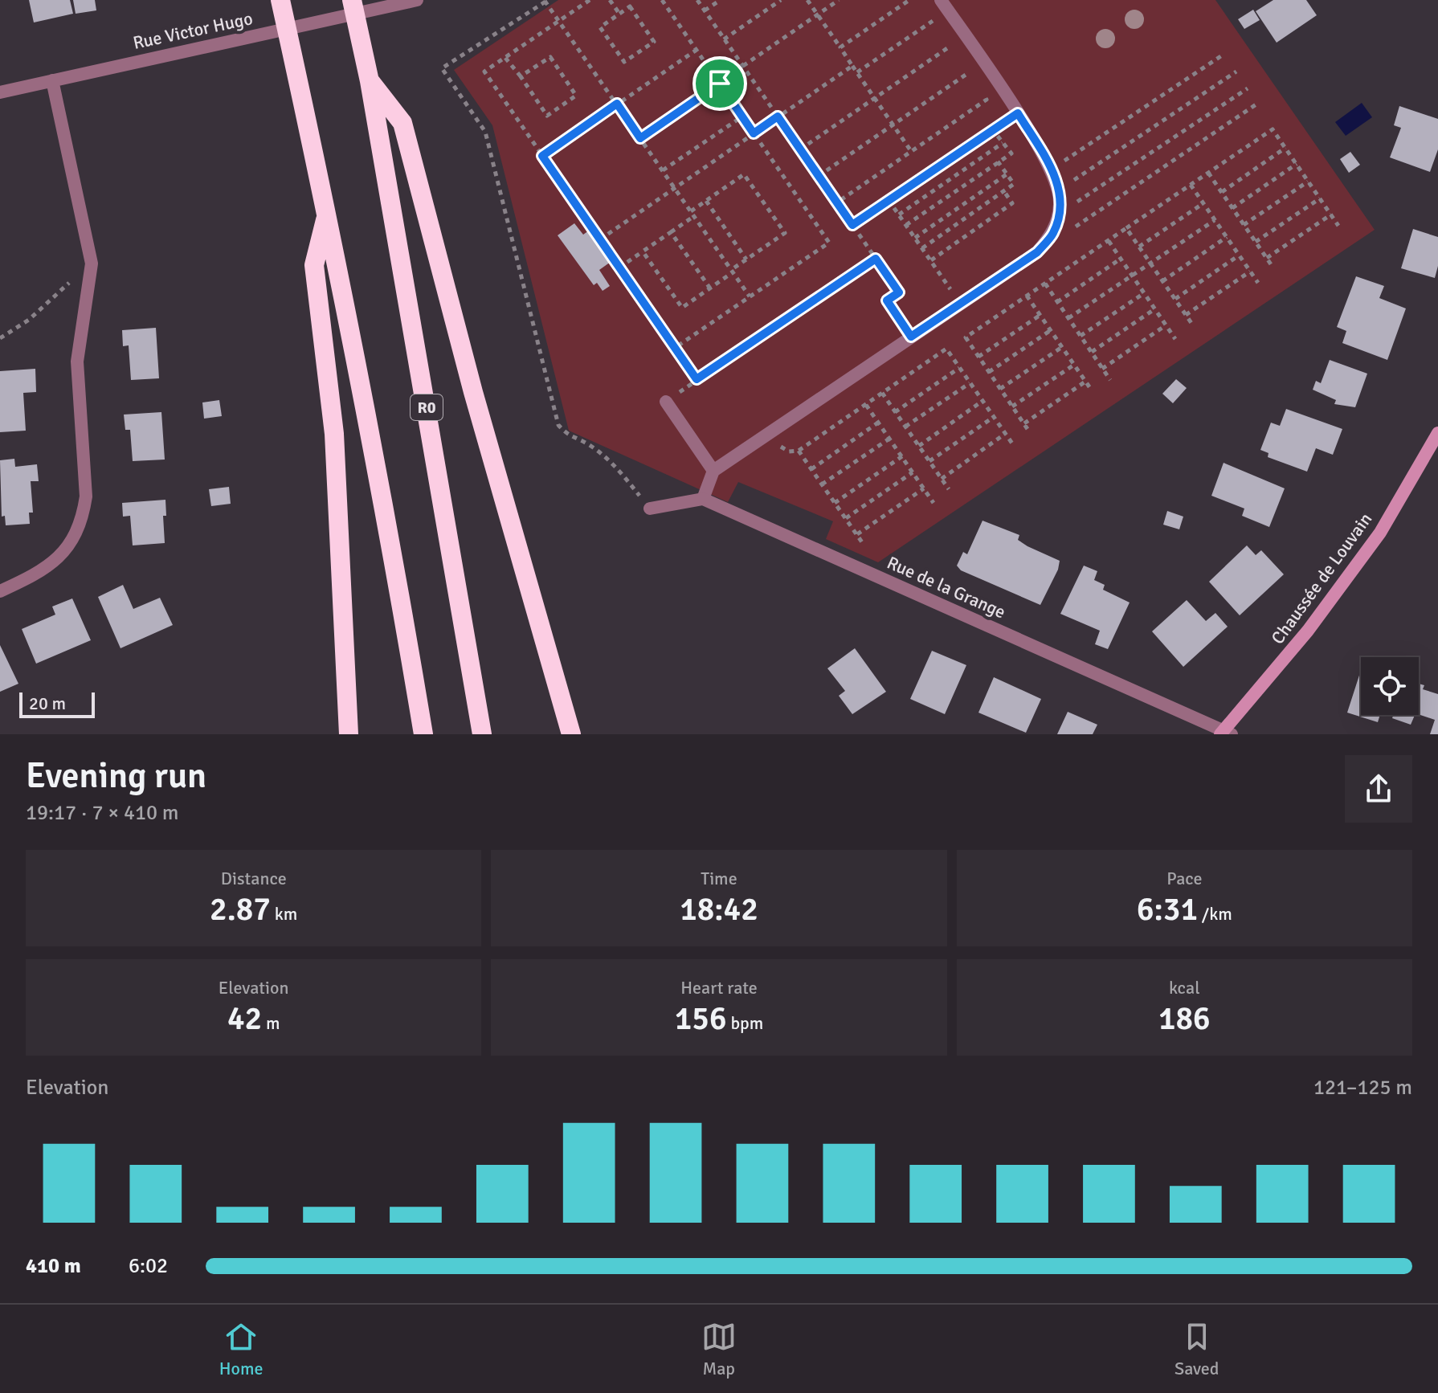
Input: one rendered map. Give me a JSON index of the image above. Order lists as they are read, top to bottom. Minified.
{"streets":{"highway":["R0"],"main road":["Chaussée de Louvain"],"street":["Rue Victor Hugo","Rue de la Grange"]},"crossings":[["Chaussée de Louvain","Rue de la Grange"]],"scale_bar":"20 m","page":{"scale":"20 m","heading":["Evening run","19:17 · 7 × 410 m"],"stats":[["Distance","2.87 km"],["Time","18:42"],["Pace","6:31 /km"],["Elevation","42 m"],["Heart rate","156 bpm"],["kcal","186"]],"chart":["Elevation","121–125 m"],"list":[{"name":"410 m","note":"6:02"}],"tabs":["Home","Map","Saved"]}}
